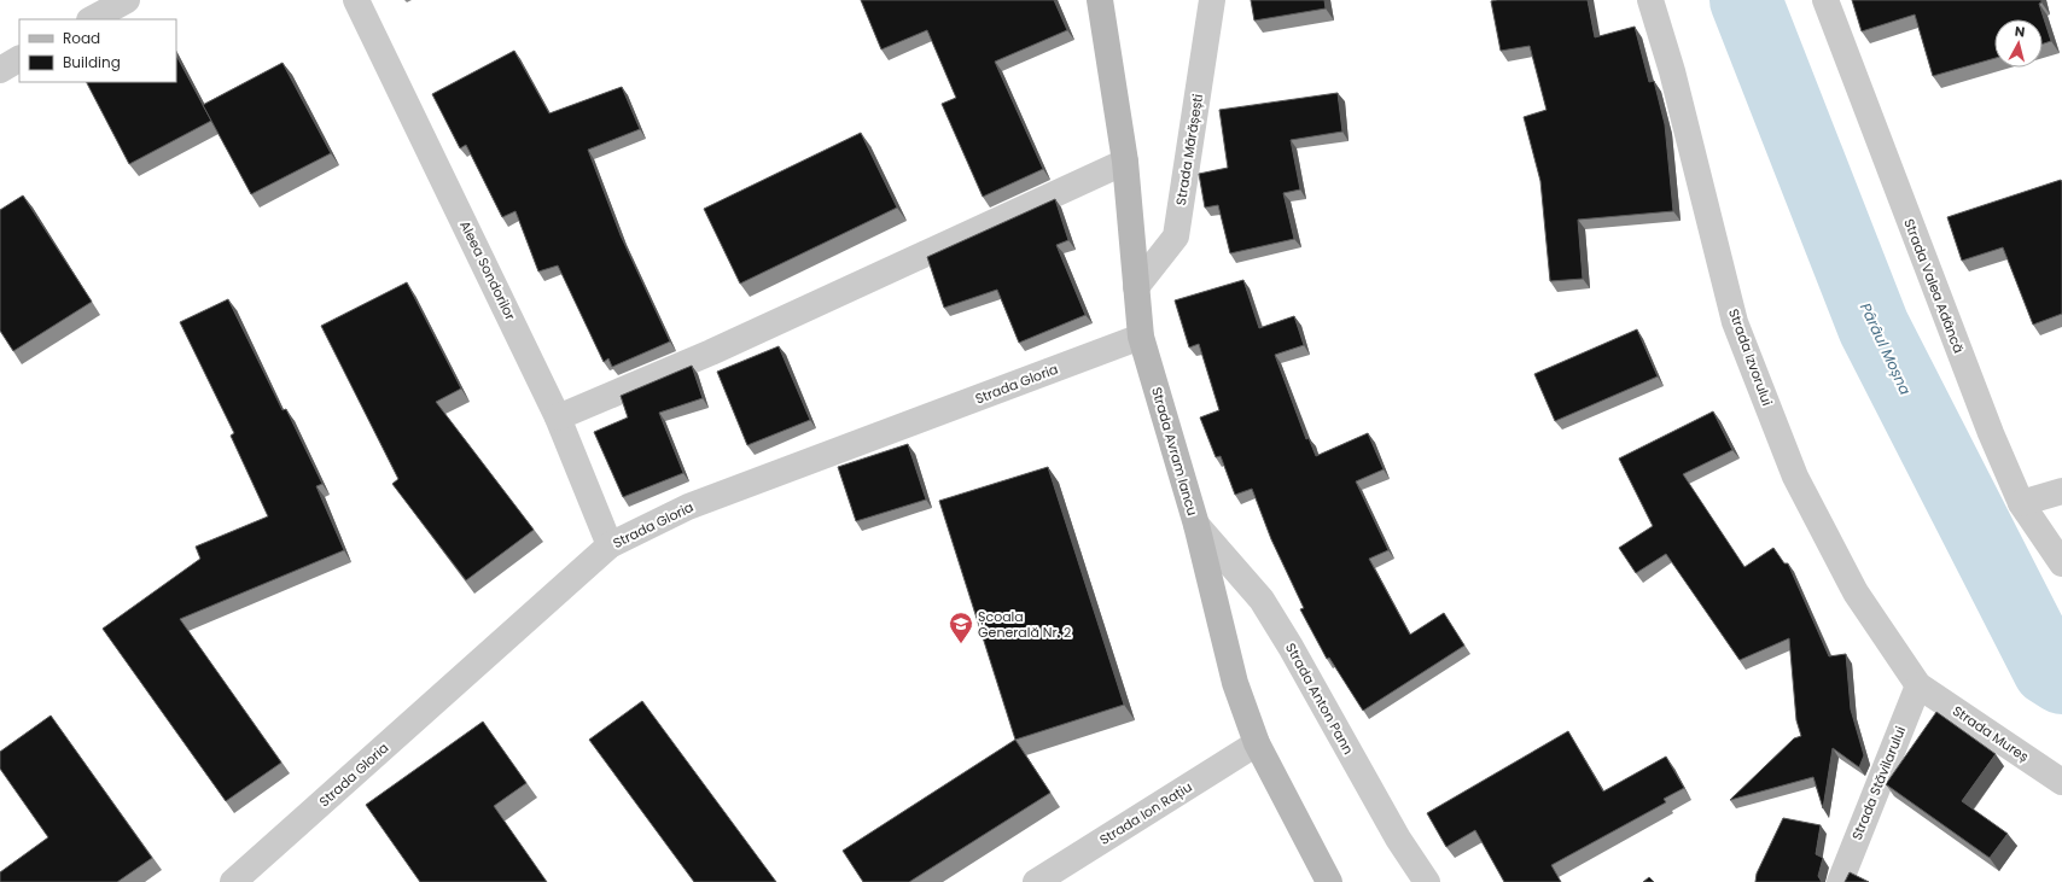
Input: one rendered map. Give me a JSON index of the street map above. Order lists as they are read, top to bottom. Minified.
{"streets":{"main road":["Strada Avram Iancu"],"street":["Strada Mărășești","Aleea Sondorilor","Strada Valea Adâncă","Strada Izvorului","Strada Gloria","Strada Anton Pann","Strada Mureș","Strada Stăvilarului","Strada Ion Rațiu"]},"crossings":[["Strada Mărășești","Strada Avram Iancu"],["Aleea Sondorilor","Strada Gloria"],["Strada Izvorului","Strada Mureș"],["Strada Izvorului","Strada Stăvilarului"],["Strada Gloria","Strada Avram Iancu"],["Strada Avram Iancu","Strada Anton Pann"],["Strada Avram Iancu","Strada Ion Rațiu"],["Strada Mureș","Strada Stăvilarului"]],"water":["Pârâul Moșna"],"places":{"school or university":["Școala Generală Nr. 2"]},"legend":["Road","Building"],"north":"top"}
